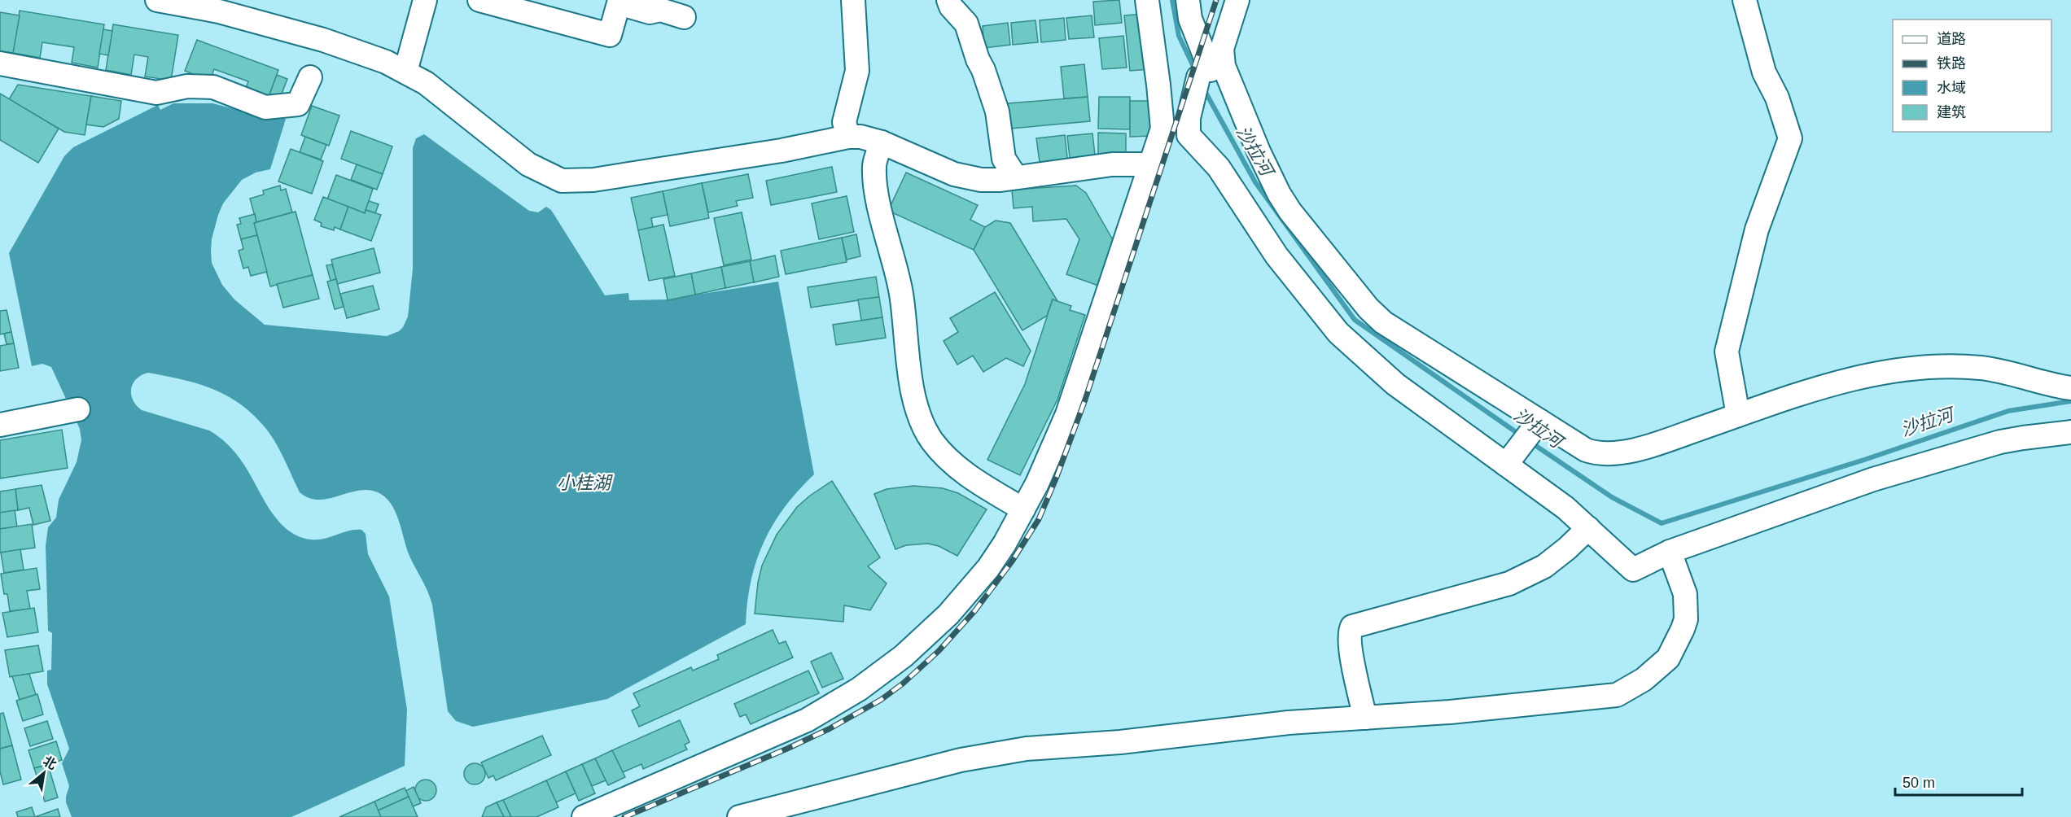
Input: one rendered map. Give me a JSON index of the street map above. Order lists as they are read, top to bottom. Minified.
{"water":["沙拉河","小桂湖"],"legend":["道路","铁路","水域","建筑"],"scale_bar":"50 m","north":"top right"}
